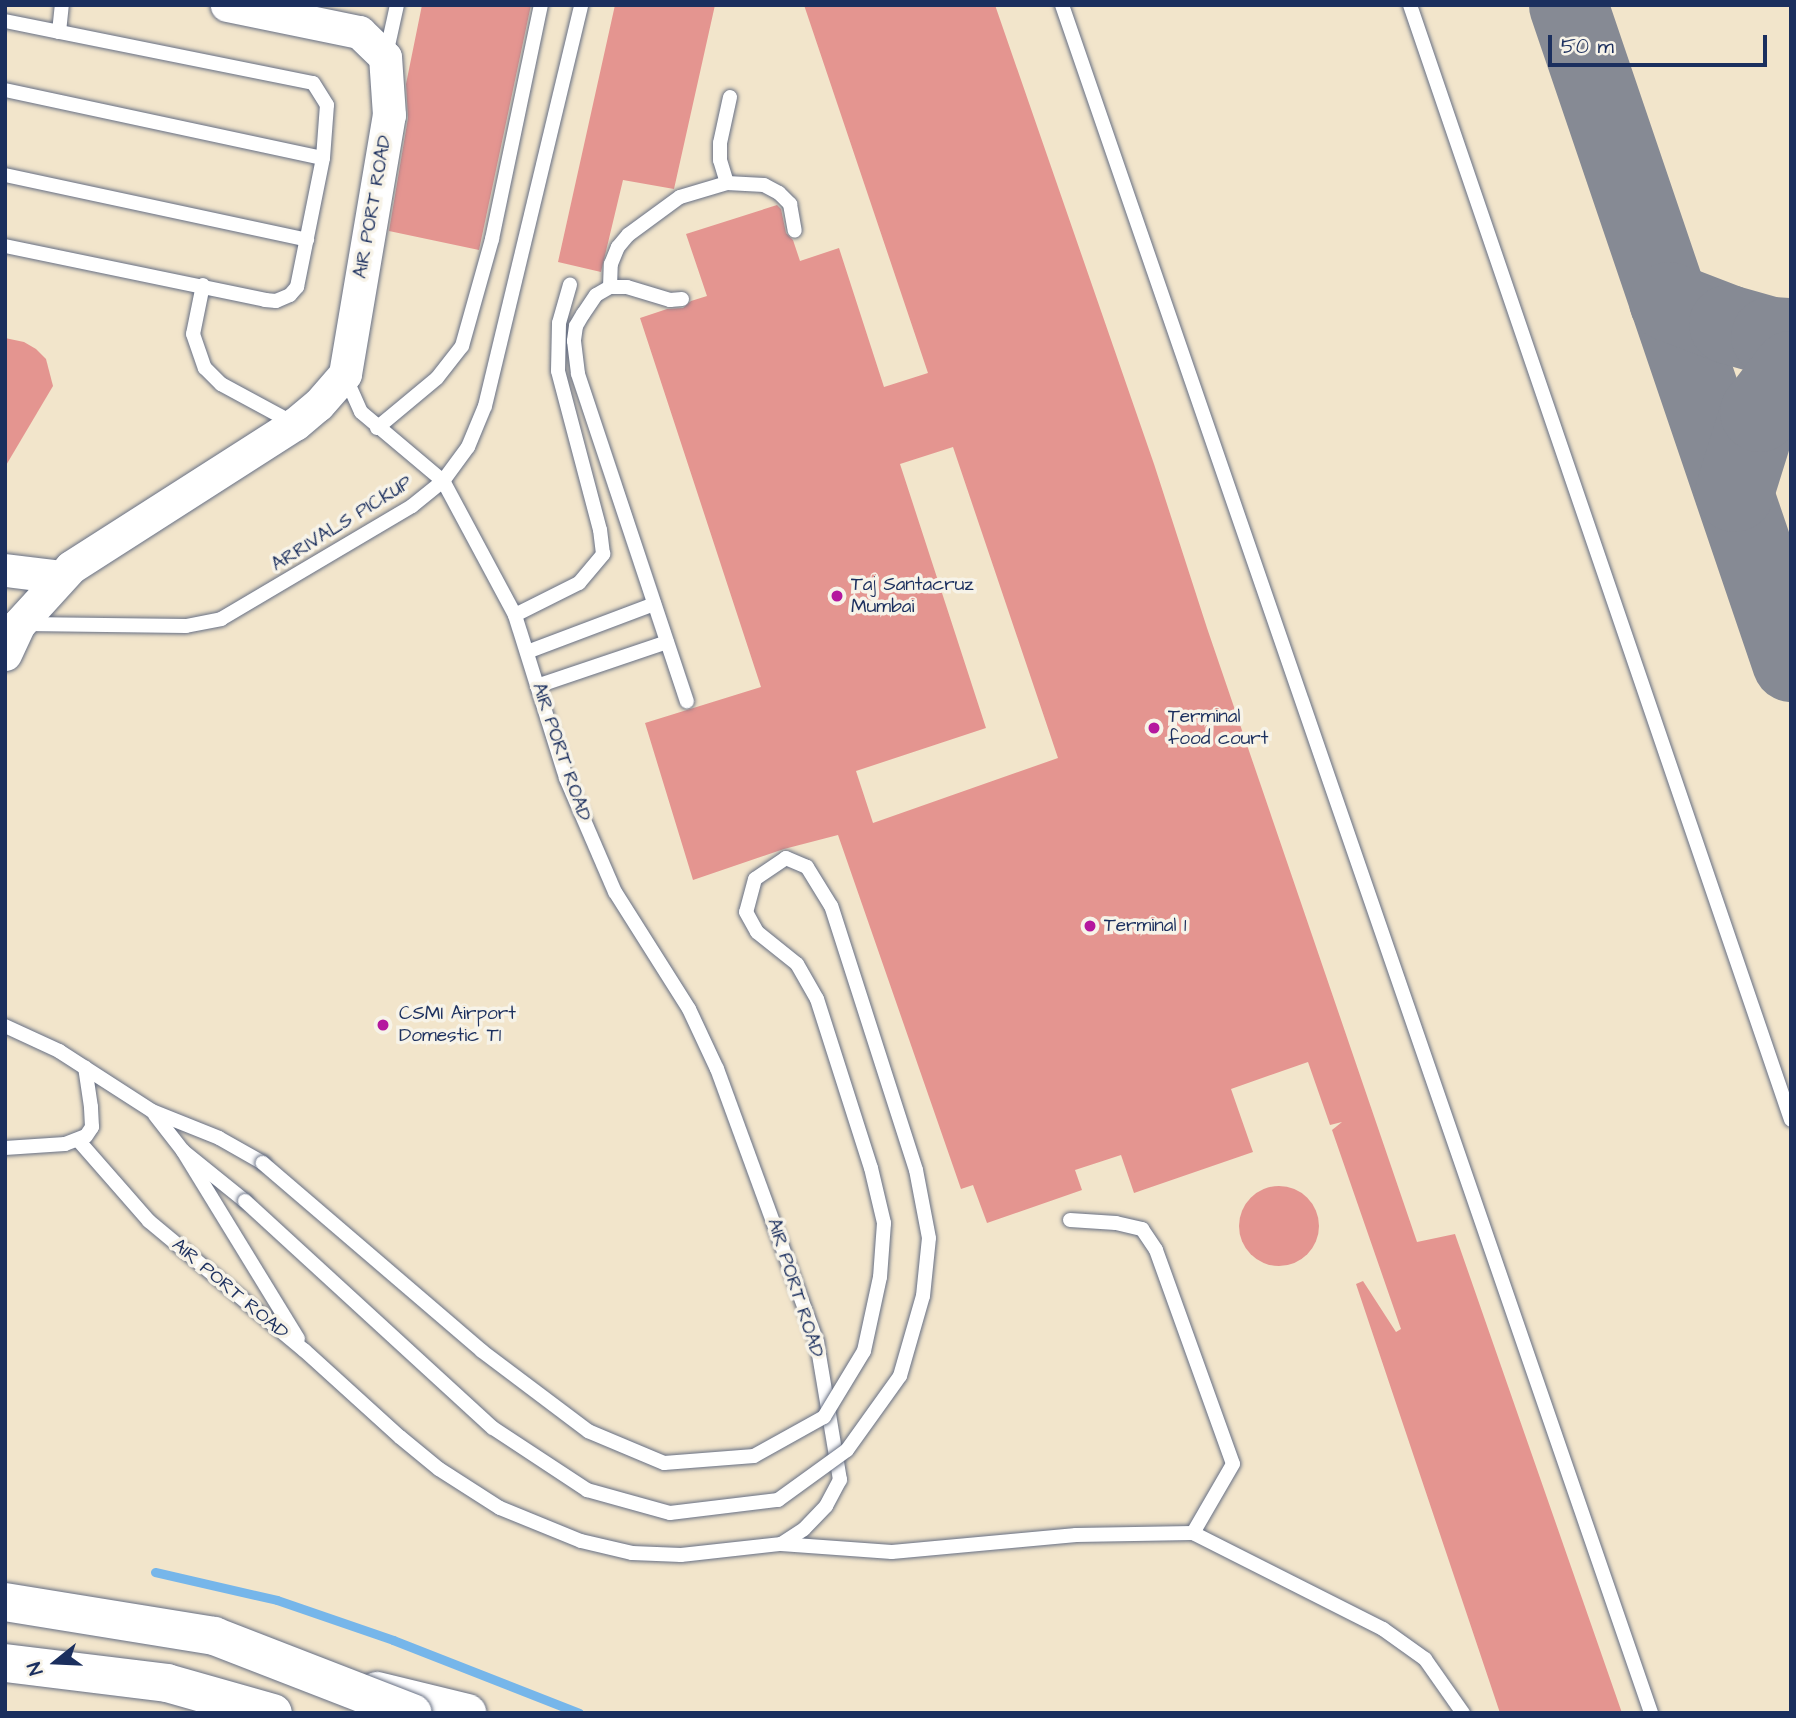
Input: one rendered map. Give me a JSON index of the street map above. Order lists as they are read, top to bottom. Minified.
{"streets":{"street":["AIR PORT ROAD"],"lane":["ARRIVALS PICKUP"]},"crossings":[["AIR PORT ROAD","ARRIVALS PICKUP"]],"places":["Taj Santacruz Mumbai","Terminal food court","Terminal 1","CSMI Airport Domestic T1"],"scale_bar":"50 m","north":"left"}
